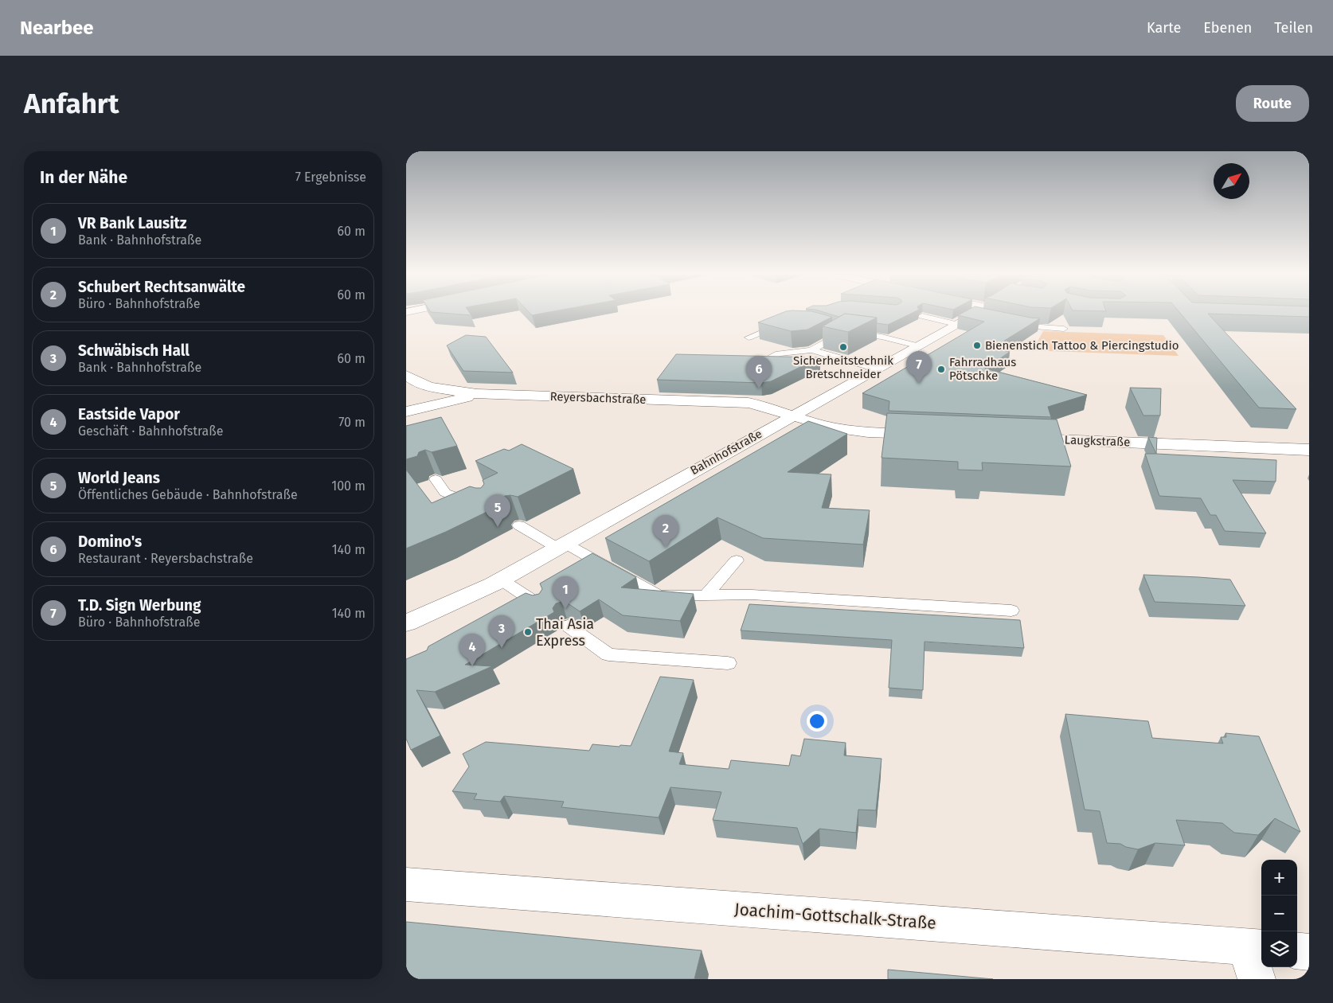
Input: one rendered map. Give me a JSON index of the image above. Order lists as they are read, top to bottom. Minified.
{"streets":{"street":["Reyersbachstraße","Laugkstraße","Bahnhofstraße","Joachim-Gottschalk-Straße"]},"crossings":[["Reyersbachstraße","Bahnhofstraße"]],"places":["Bienenstich Tattoo & Piercingstudio","Sicherheitstechnik Bretschneider","Fahrradhaus Pötschke","Thai Asia Express"],"north":"top right","page":{"header":"Nearbee","nav":["Karte","Ebenen","Teilen"],"buttons":"Route","title":"Anfahrt","heading":["In der Nähe","7 Ergebnisse"],"list":[{"mark":"1","name":"VR Bank Lausitz","note":"Bank · Bahnhofstraße","value":"60 m"},{"mark":"2","name":"Schubert Rechtsanwälte","note":"Büro · Bahnhofstraße","value":"60 m"},{"mark":"3","name":"Schwäbisch Hall","note":"Bank · Bahnhofstraße","value":"60 m"},{"mark":"4","name":"Eastside Vapor","note":"Geschäft · Bahnhofstraße","value":"70 m"},{"mark":"5","name":"World Jeans","note":"Öffentliches Gebäude · Bahnhofstraße","value":"100 m"},{"mark":"6","name":"Domino's","note":"Restaurant · Reyersbachstraße","value":"140 m"},{"mark":"7","name":"T.D. Sign Werbung","note":"Büro · Bahnhofstraße","value":"140 m"}],"pins":["7","6","5","2","1","3","4"],"map_buttons":["+","−"]}}
